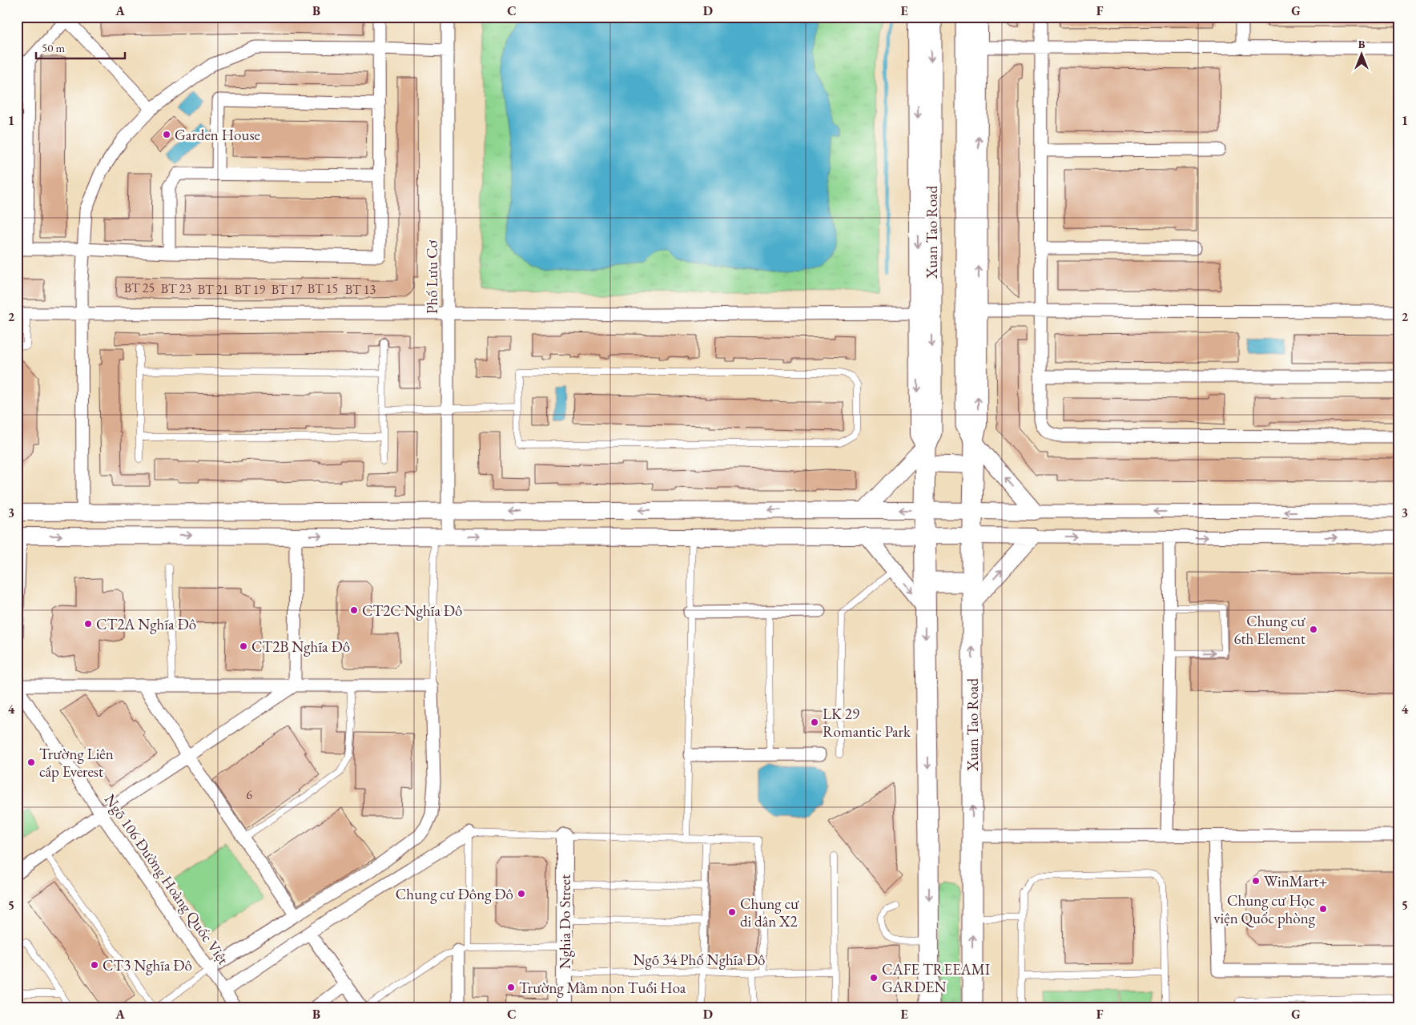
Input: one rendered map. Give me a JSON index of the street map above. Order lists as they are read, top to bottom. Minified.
{"streets":{"main road":["Xuan Tao Road"],"street":["Phố Lưu Cơ","Ngõ 106 Đường Hoàng Quốc Việt","Nghia Do Street"],"lane":["Ngõ 34 Phố Nghĩa Đô"]},"crossings":[["Nghia Do Street","Ngõ 34 Phố Nghĩa Đô"]],"places":["Garden House","CT2C Nghĩa Đô","CT2A Nghĩa Đô","Chung cư 6th Element","CT2B Nghĩa Đô","LK 29 Romantic Park","Trường Liên cấp Everest","WinMart+","Chung cư Đông Đô","Chung cư Học viện Quốc phòng","Chung cư di dân X2","CT3 Nghĩa Đô","CAFE TREEAMI GARDEN","Trường Mầm non Tuổi Hoa"],"house_numbers":["BT 25","BT 23","BT 15","BT 21","BT 19","BT 17","BT 13","6"],"scale_bar":"50 m","north":"top","grid":{"columns":["A","B","C","D","E","F","G"],"rows":["1","2","3","4","5"]}}
